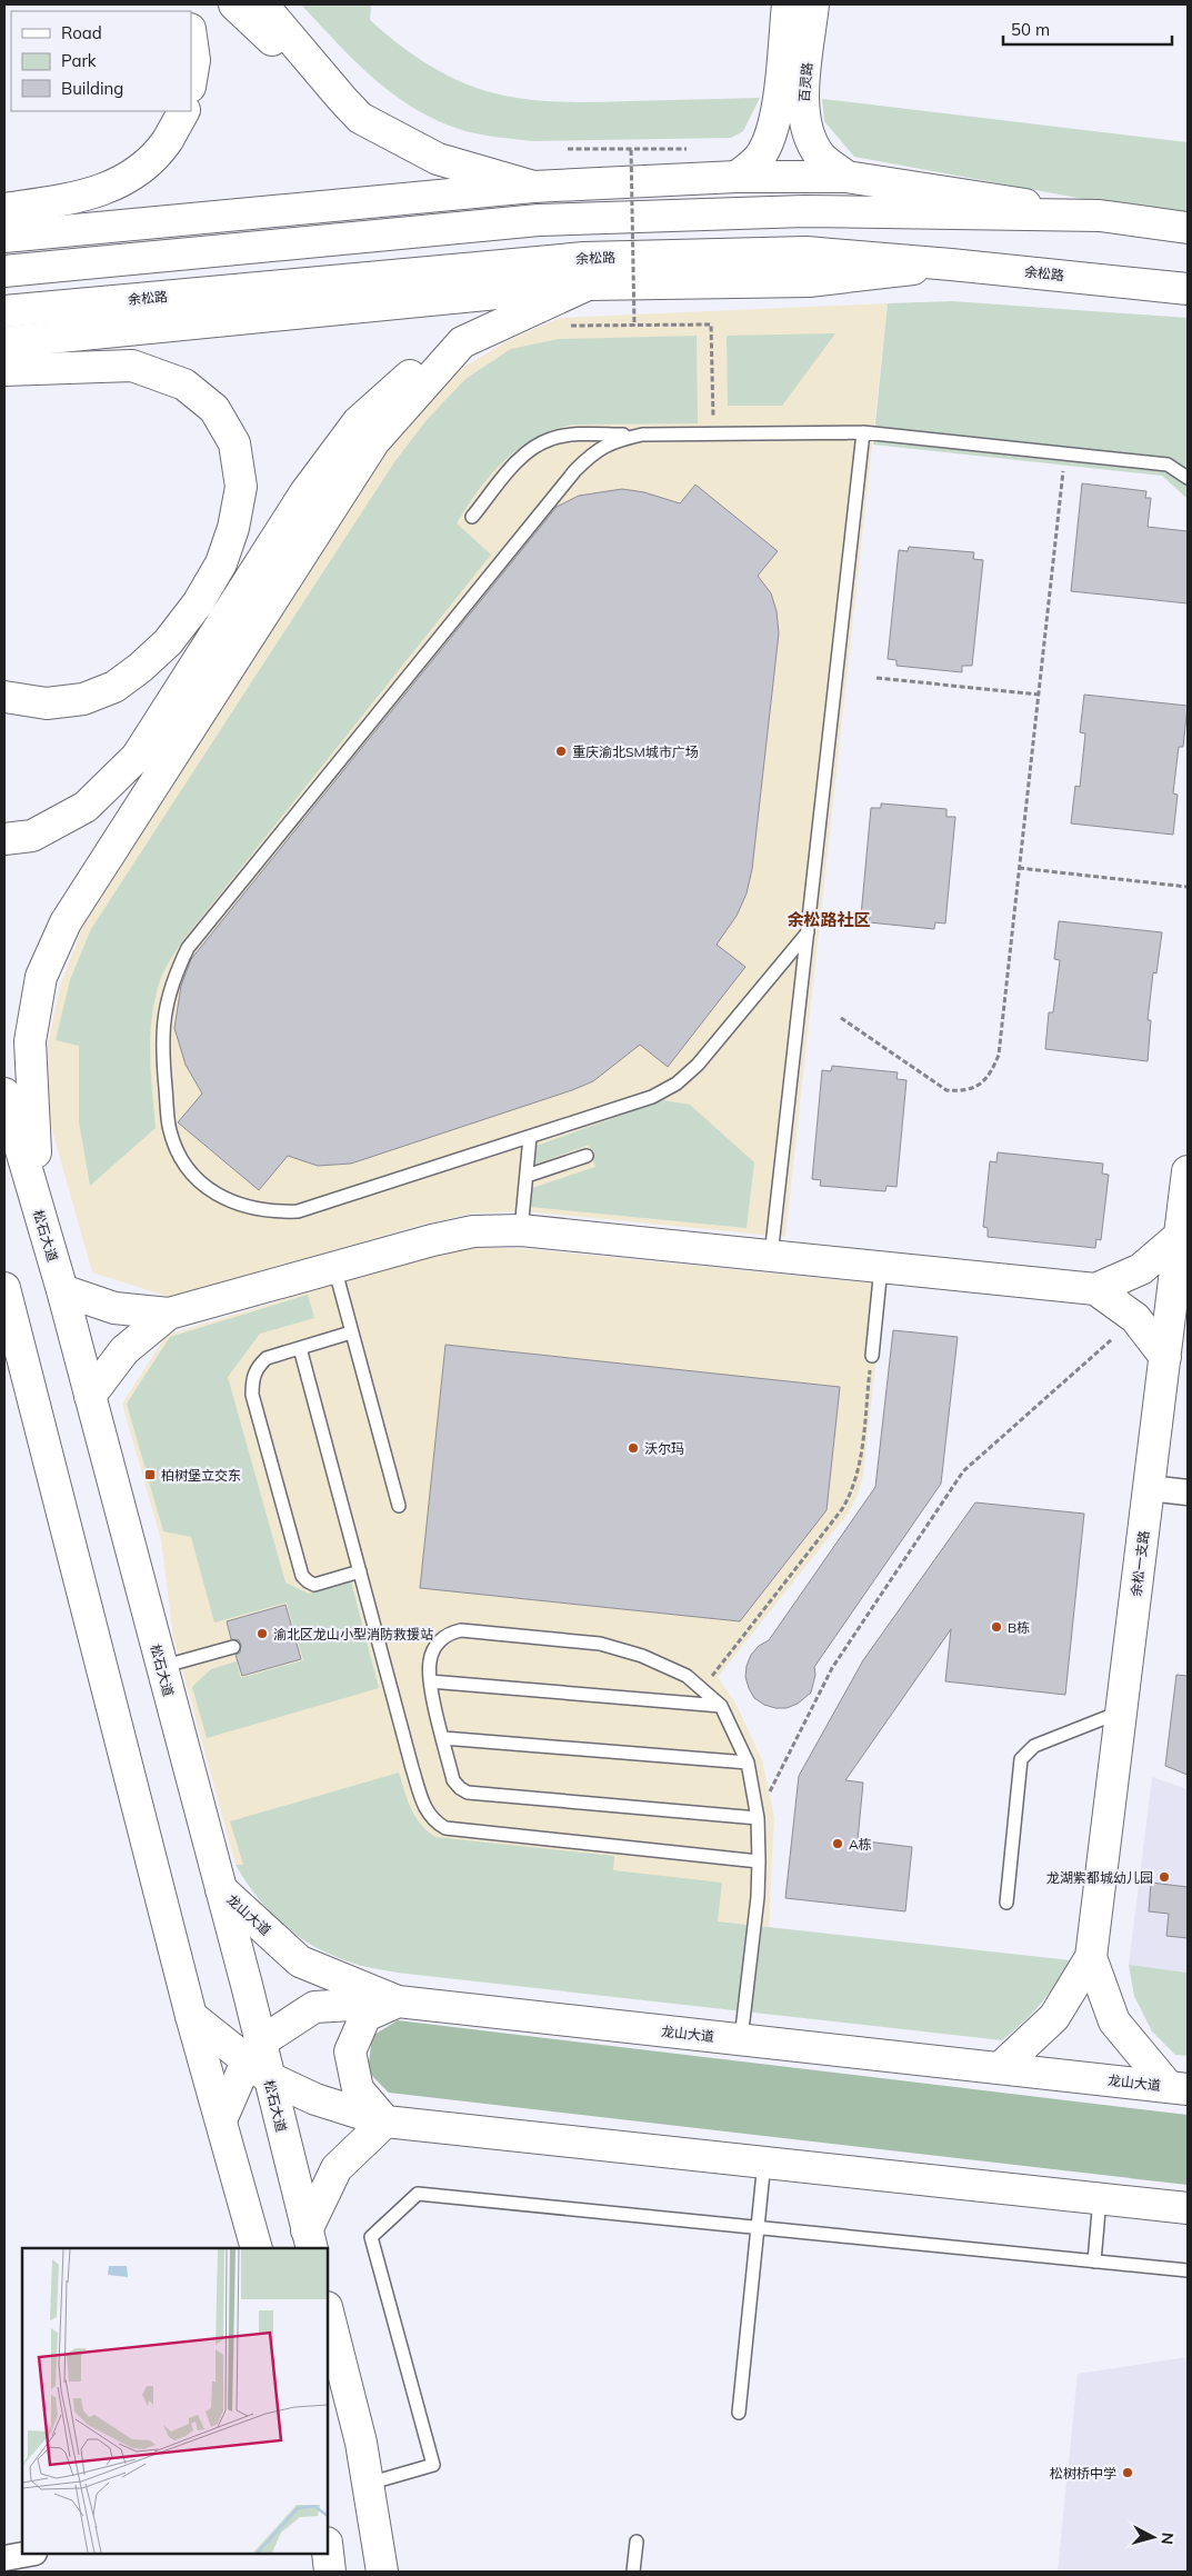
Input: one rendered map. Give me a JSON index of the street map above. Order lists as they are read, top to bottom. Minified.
{"streets":{"main road":["百灵路","余松路","松石大道","余松一支路","龙山大道"]},"crossings":[["松石大道","龙山大道"]],"districts":["余松路社区"],"places":{"other":["重庆渝北SM城市广场","沃尔玛","B栋","渝北区龙山小型消防救援站","A栋","龙湖紫都城幼儿园","松树桥中学"],"transit":["柏树堡立交东"]},"legend":["Road","Park","Building"],"scale_bar":"50 m","north":"right"}
